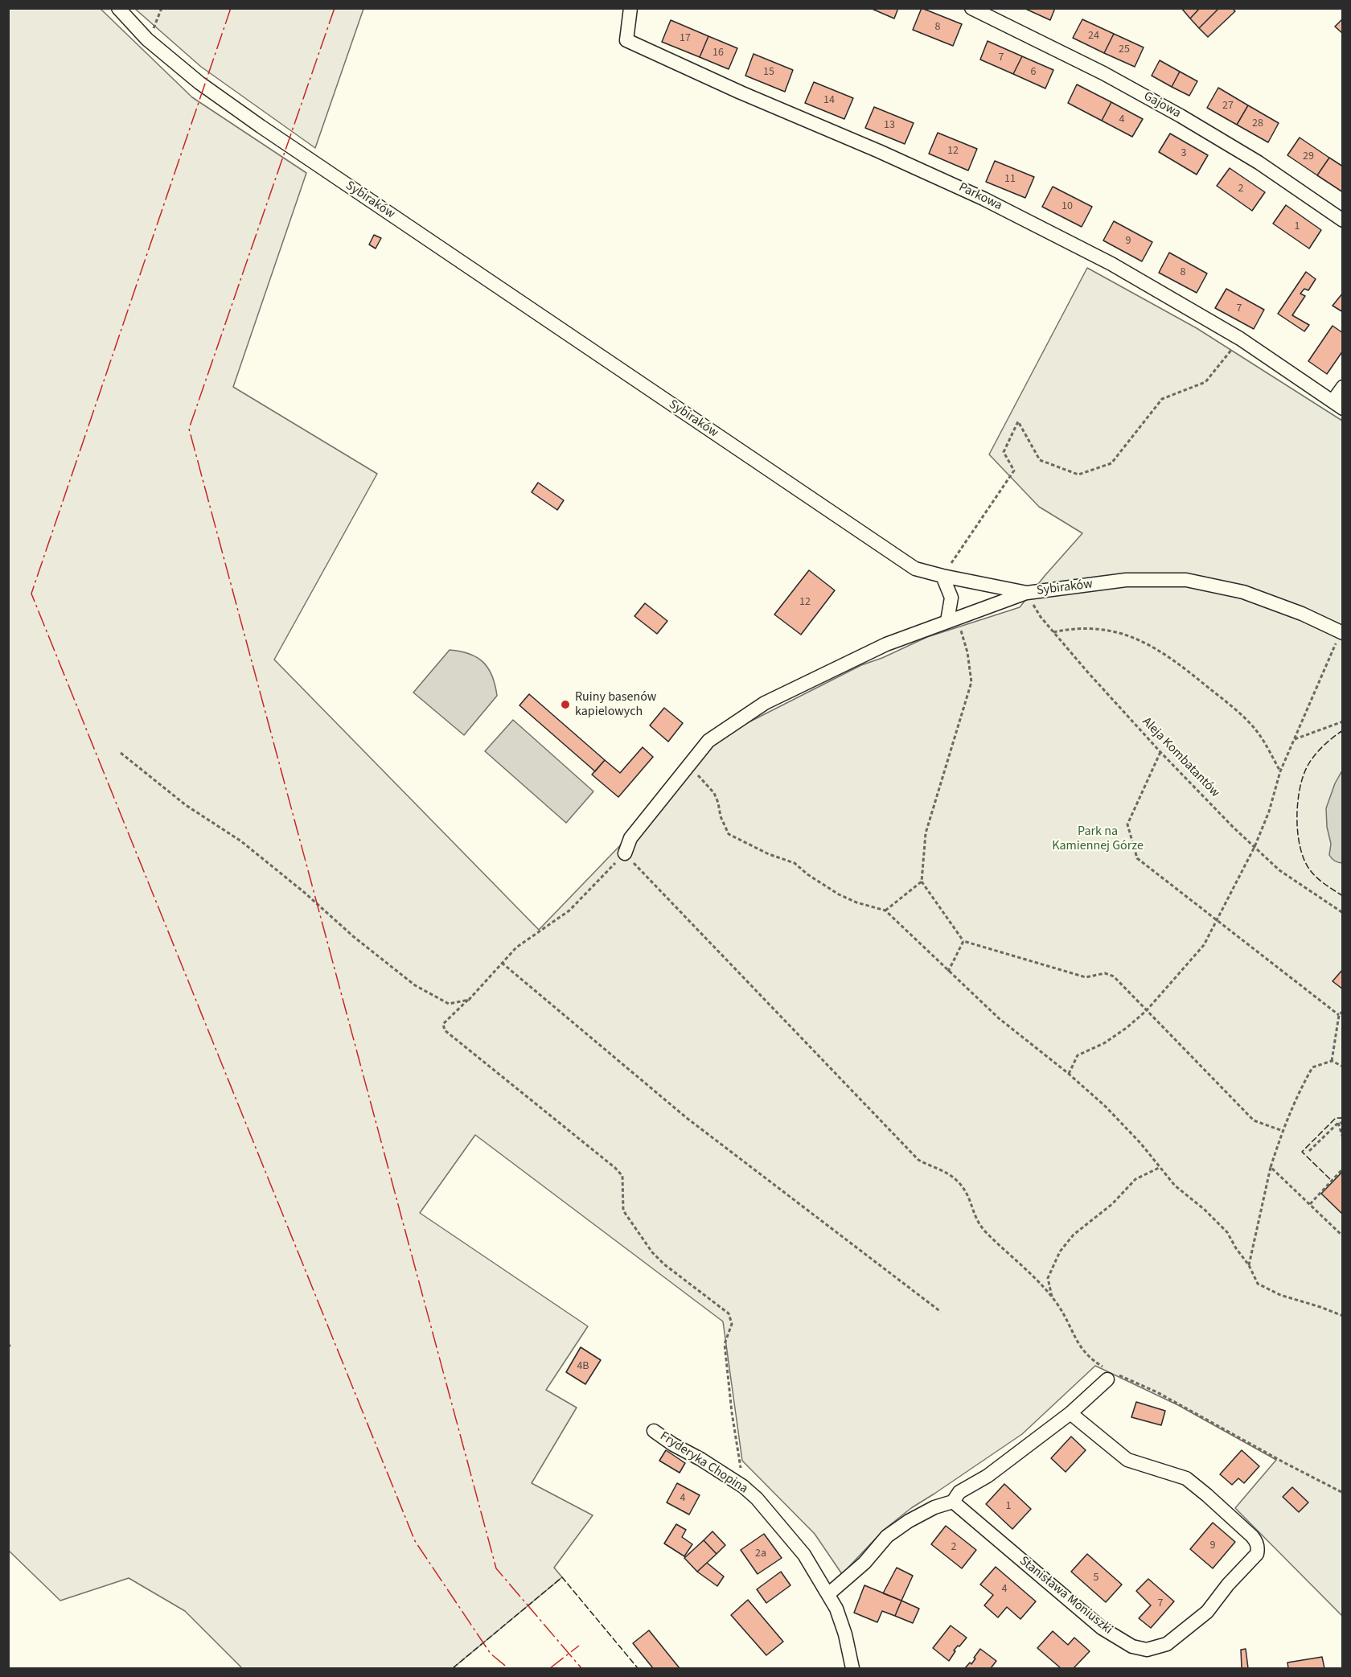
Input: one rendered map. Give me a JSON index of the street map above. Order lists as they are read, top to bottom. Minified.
{"streets":{"street":["Gajowa","Parkowa","Sybiraków","Fryderyka Chopina","Stanisława Moniuszki"],"path":["Aleja Kombatantów"]},"crossings":[["Sybiraków","Aleja Kombatantów"]],"parks":["Park na Kamiennej Górze"],"places":["Ruiny basenów kapielowych"],"house_numbers":["8","24","17","25","16","7","15","6","14","27","4","28","13","12","3","29","11","2","10","1","9","8","7","12","4B","4","1","9","2","2a","5","4","7"]}
